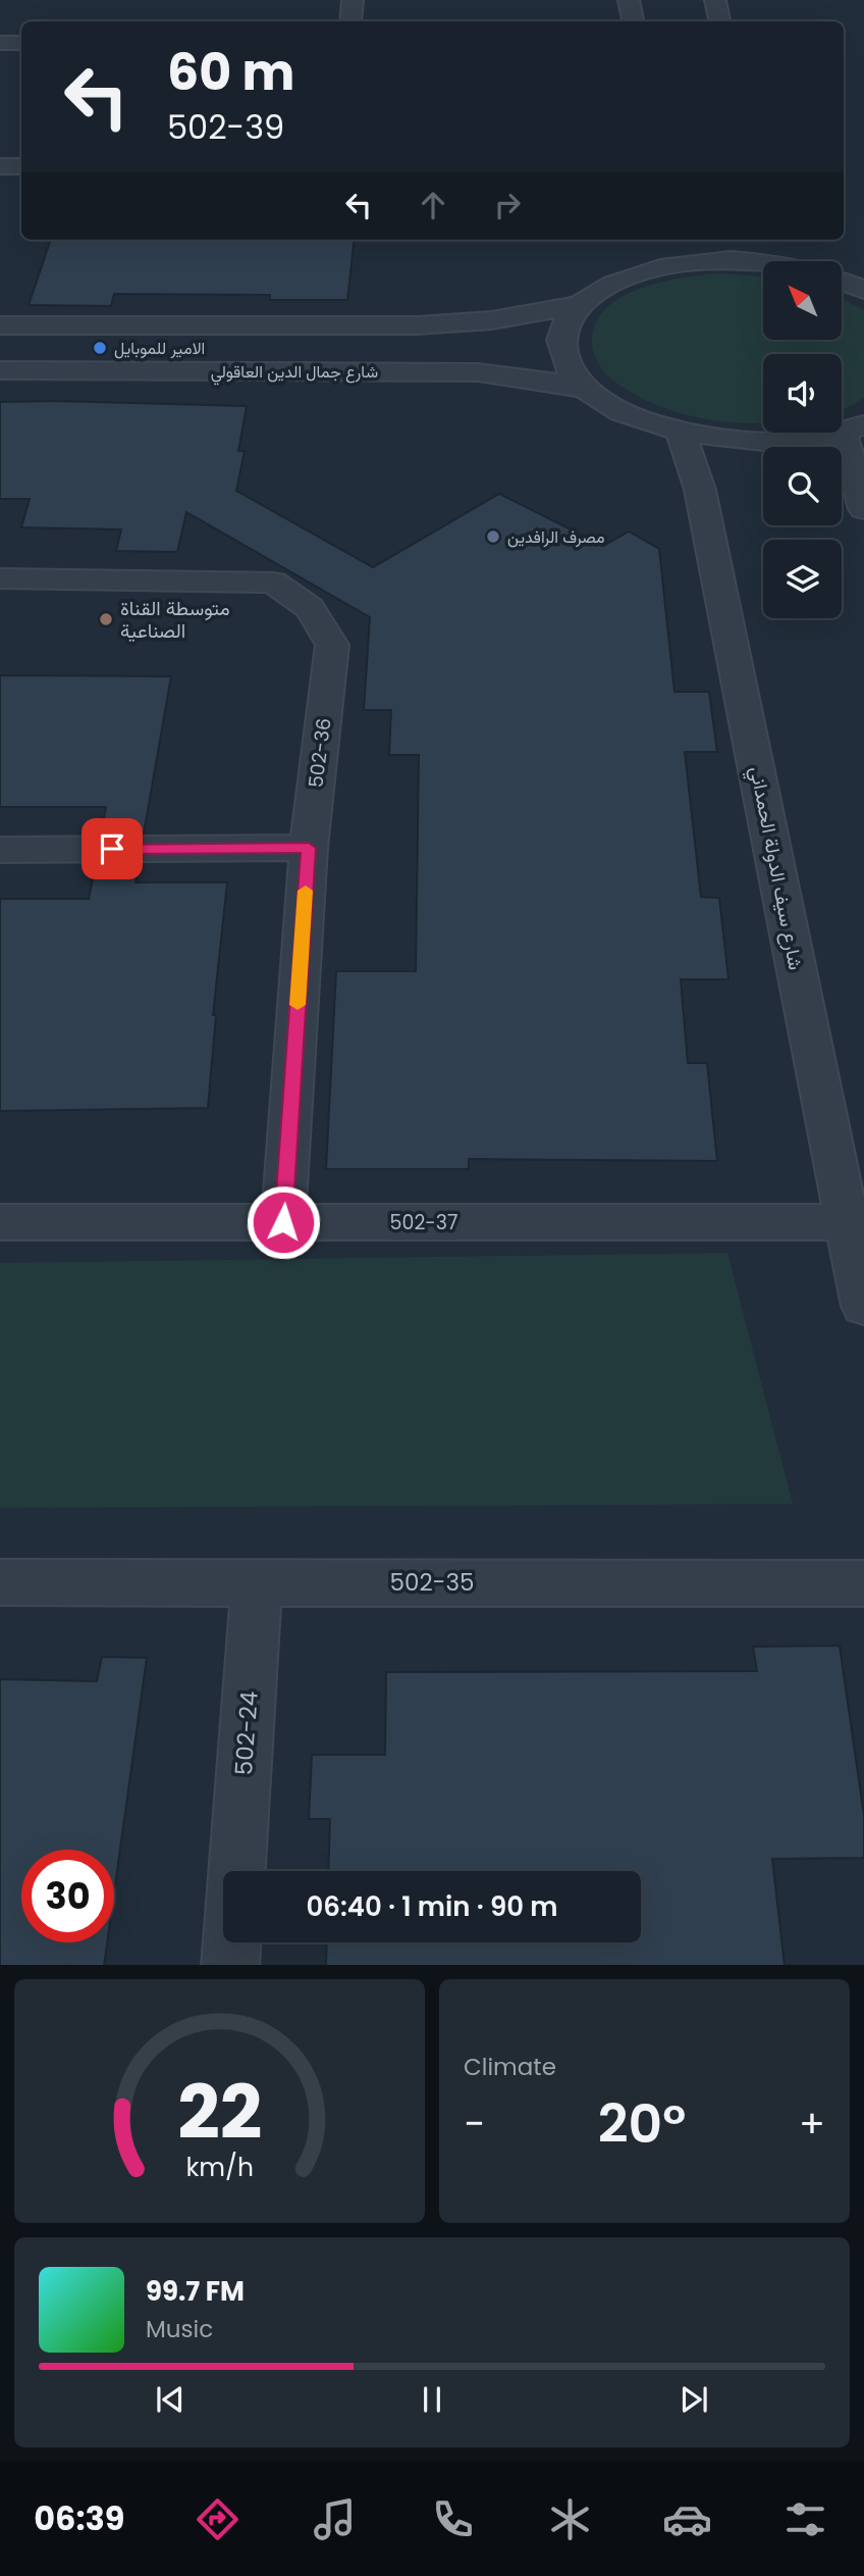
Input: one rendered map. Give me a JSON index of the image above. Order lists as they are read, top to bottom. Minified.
{"streets":{"street":["شارع جمال الدين العاقولي","502-36","شارع سيف الدولة الحمداني","502-37","502-35","502-24"]},"crossings":[["502-36","502-37"],["شارع سيف الدولة الحمداني","502-37"],["502-35","502-24"]],"places":["الامير للموبايل","مصرف الرافدين","متوسطة القناة الصناعية"],"north":"top left","page":{"turn":["60 m","502-39"],"limit":"30","trip":"06:40 · 1 min · 90 m","tile":"Climate","heat":["−","20°","+"],"song":["99.7 FM","Music"],"tabs":"06:39","gauge":["22","km/h"]}}
